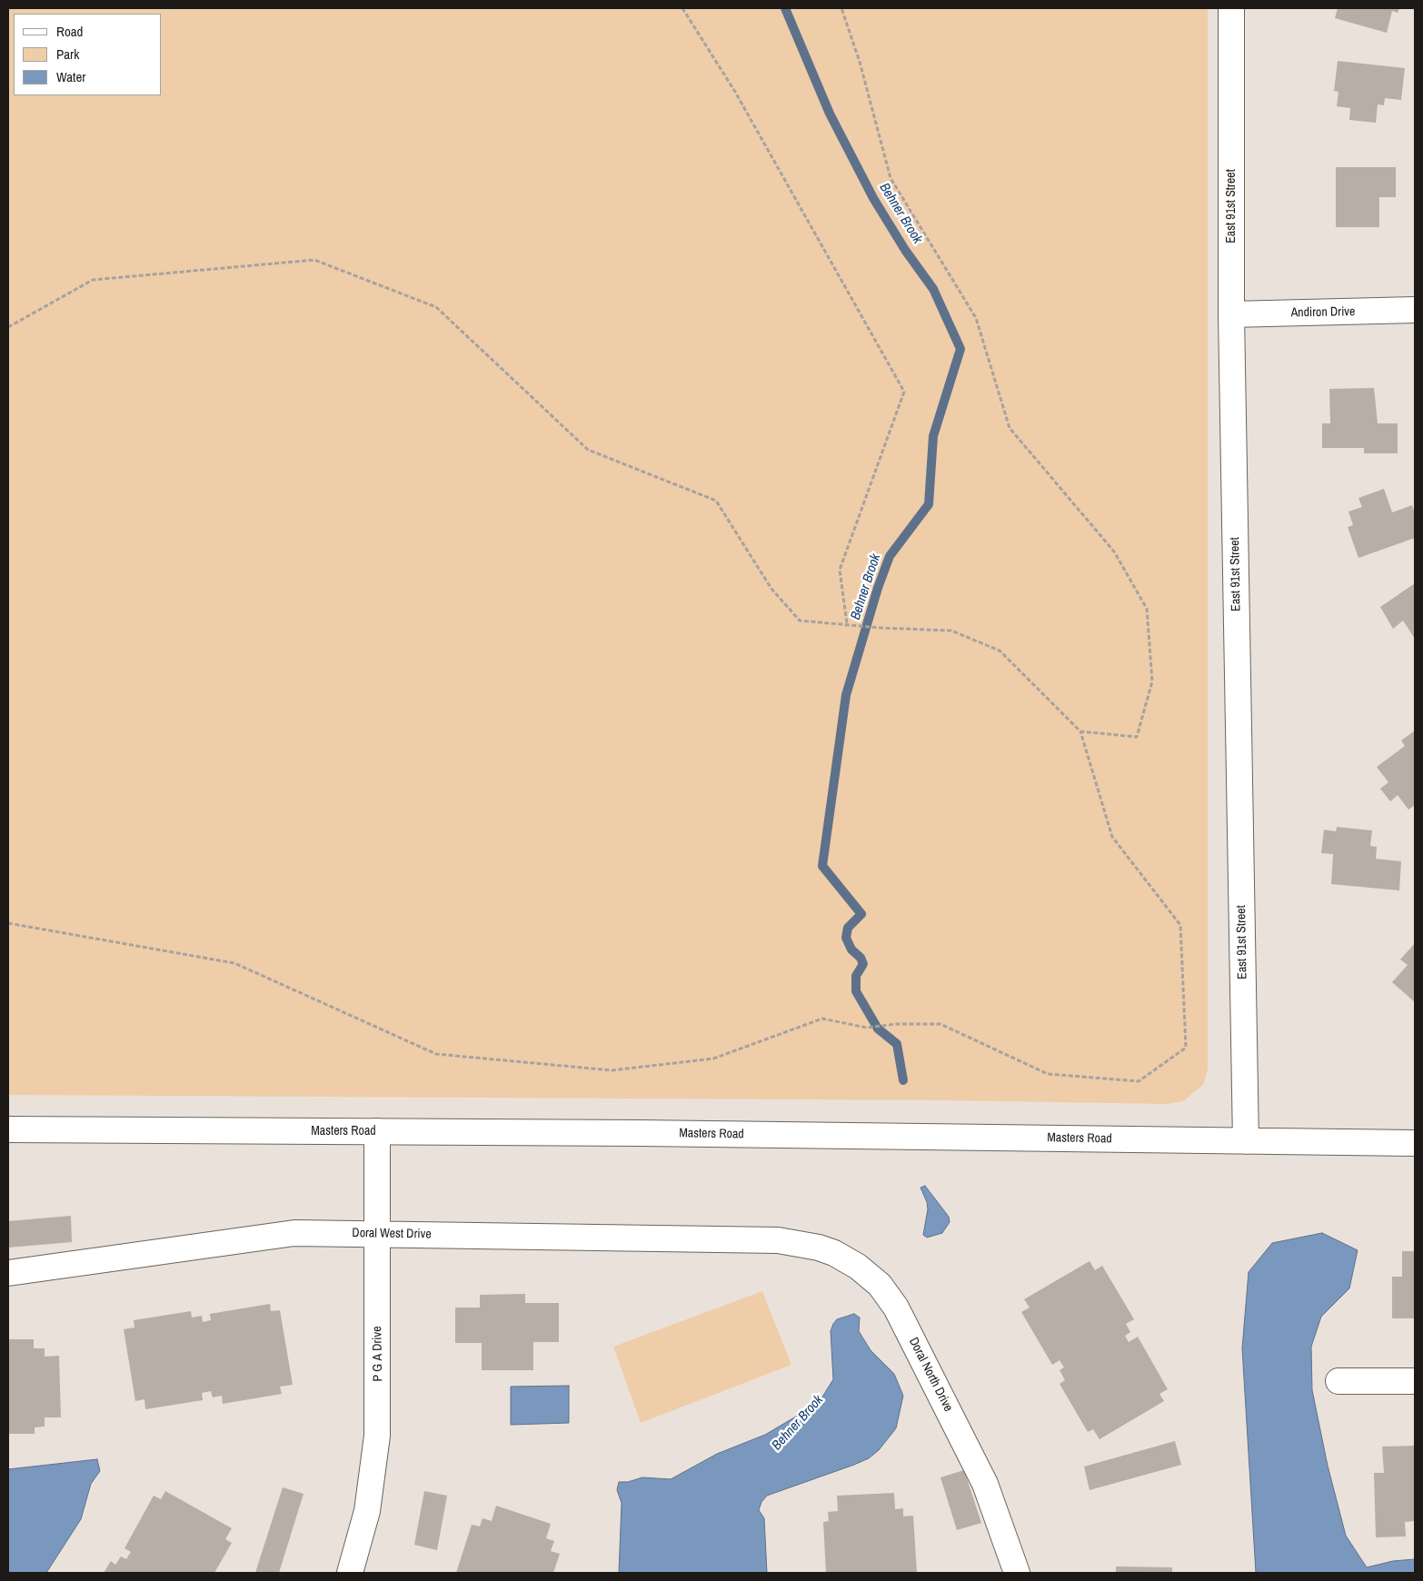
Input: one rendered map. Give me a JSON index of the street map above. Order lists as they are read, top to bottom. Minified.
{"streets":{"street":["East 91st Street","Andiron Drive","Masters Road","Doral West Drive","P G A Drive","Doral North Drive"]},"crossings":[["East 91st Street","Andiron Drive"],["East 91st Street","Masters Road"],["Masters Road","P G A Drive"],["Doral West Drive","P G A Drive"],["Doral West Drive","Doral North Drive"]],"water":["Behner Brook"],"legend":["Road","Park","Water"]}
